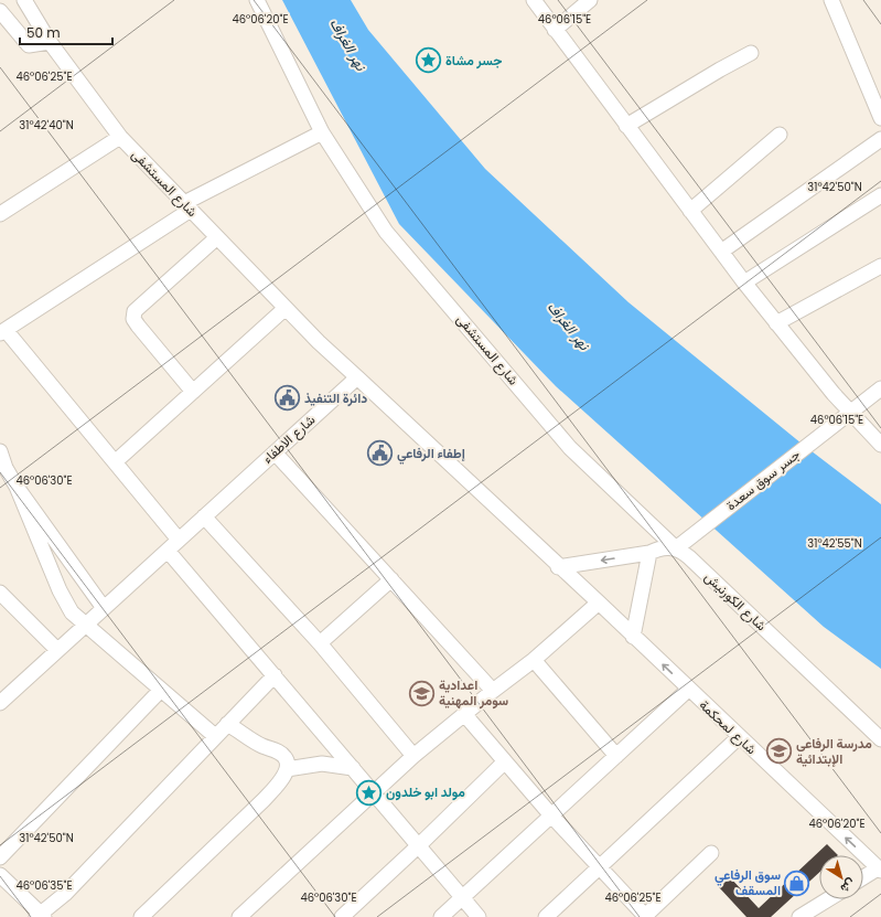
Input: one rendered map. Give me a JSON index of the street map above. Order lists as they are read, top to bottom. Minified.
{"streets":{"street":["شارع المستشفى","شارع الاطفاء","جسر سوق سعدة","شارع الكورنيش","شارع لمحكمة"]},"crossings":[["شارع المستشفى","شارع الاطفاء"],["شارع المستشفى","جسر سوق سعدة"],["شارع المستشفى","شارع الكورنيش"],["جسر سوق سعدة","شارع الكورنيش"]],"one_way":["شارع لمحكمة"],"water":["نهر الغراف"],"places":{"place":["جسر مشاة","مولد ابو خلدون"],"public building":["دائرة التنفيذ","إطفاء الرفاعي"],"school or university":["اعدادية سومر المهنية","مدرسة الرفاعي الإبتدائية"],"shop":["سوق الرفاعي المسقف"]},"scale_bar":"50 m","north":"bottom right","coordinates":["46°06'20\"E","46°06'15\"E","46°06'25\"E","31°42'40\"N","31°42'50\"N","46°06'30\"E","31°42'55\"N","46°06'35\"E"]}
